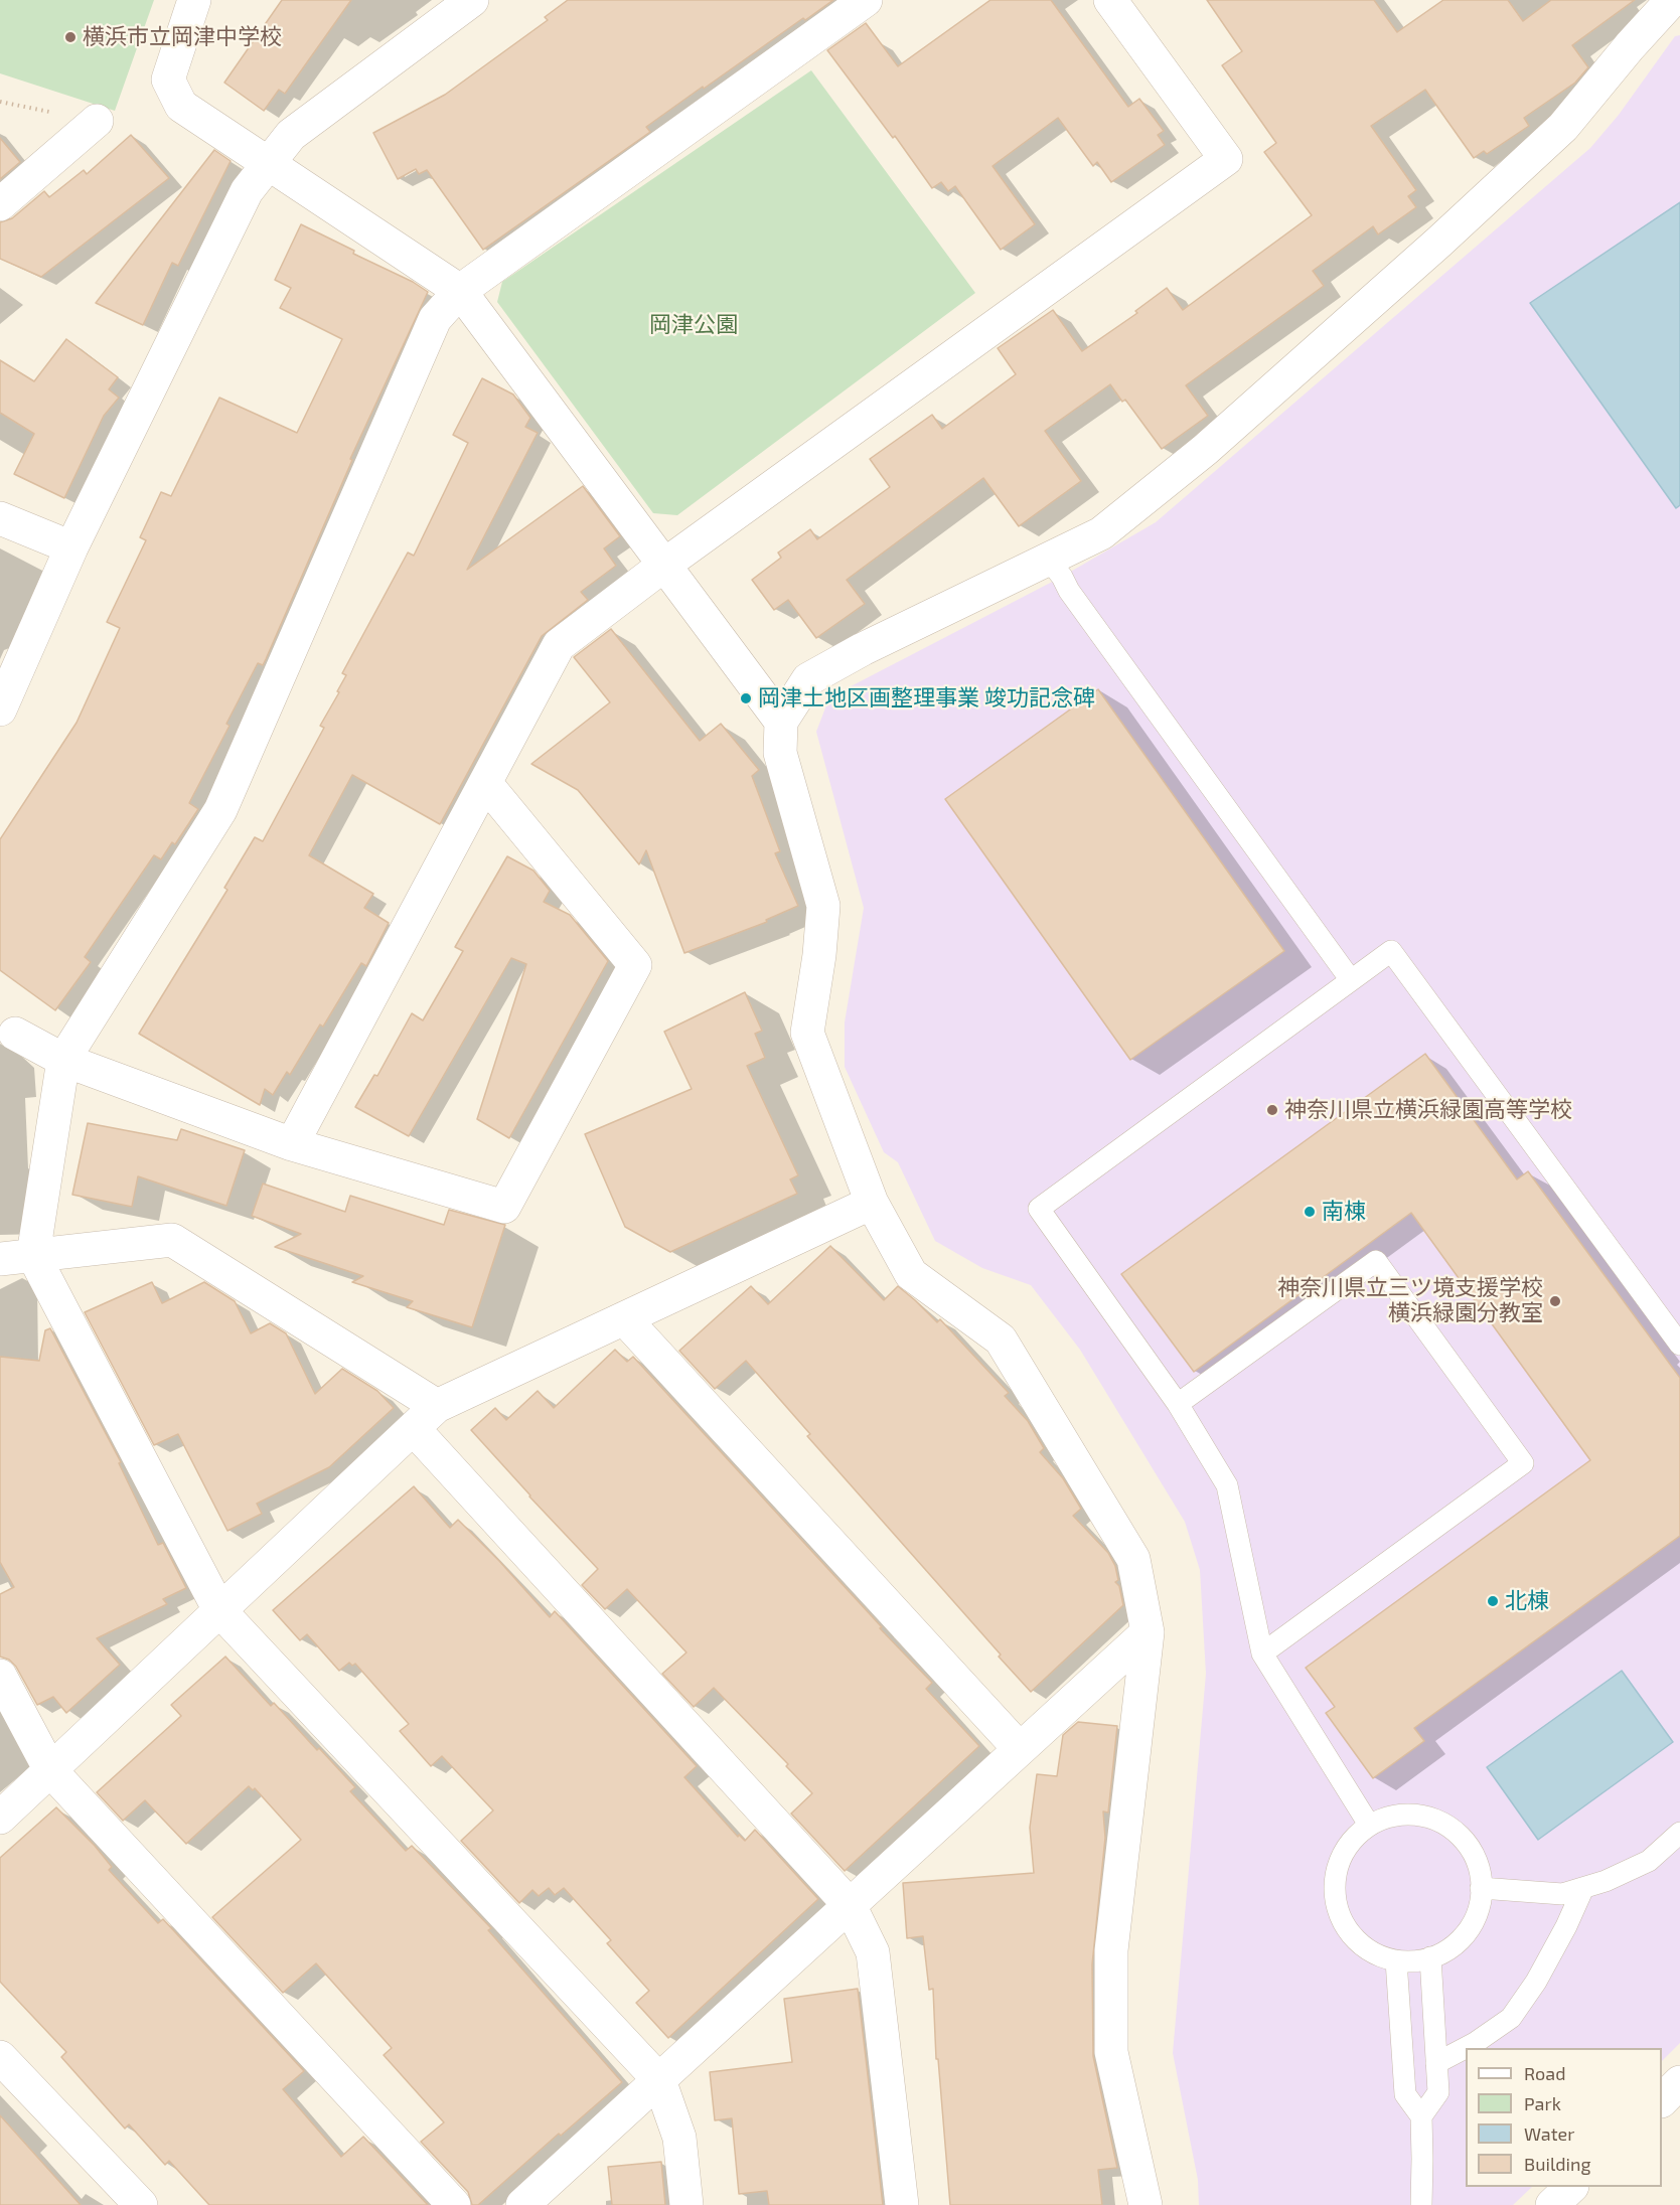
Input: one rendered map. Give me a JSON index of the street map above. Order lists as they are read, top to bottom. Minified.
{"parks":["岡津公園"],"places":["横浜市立岡津中学校","岡津土地区画整理事業 竣功記念碑","神奈川県立横浜緑園高等学校","南棟","神奈川県立三ツ境支援学校 横浜緑園分教室","北棟"],"legend":["Road","Park","Water","Building"]}
